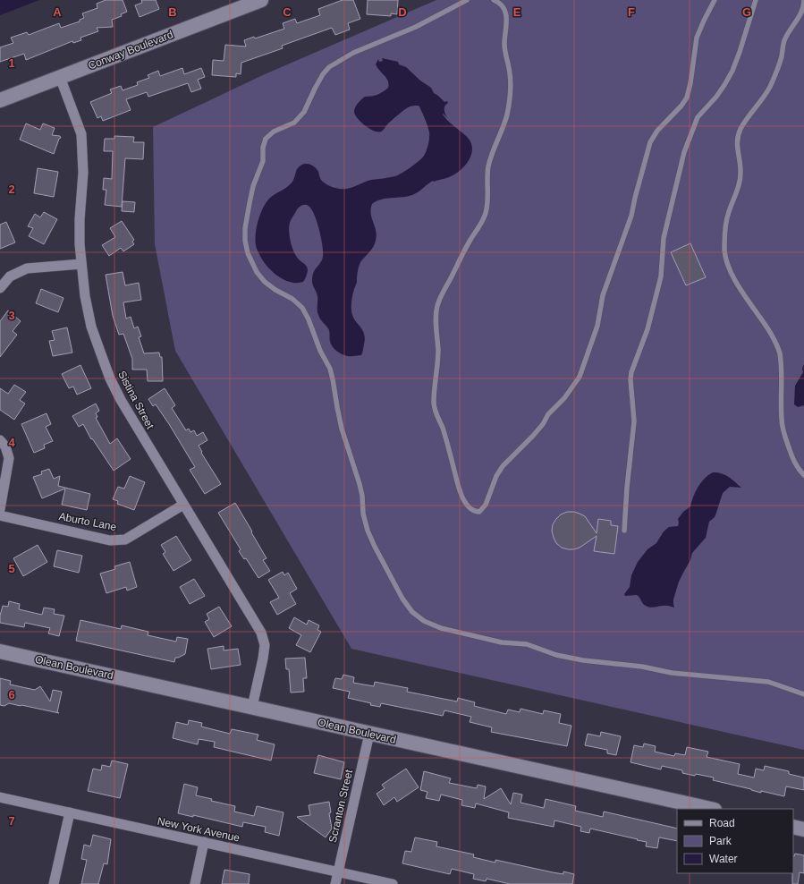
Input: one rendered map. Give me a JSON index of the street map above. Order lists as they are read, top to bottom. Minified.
{"streets":{"street":["Conway Boulevard","Sistina Street","Aburto Lane","Olean Boulevard","Scranton Street","New York Avenue"]},"crossings":[["Conway Boulevard","Sistina Street"],["Sistina Street","Aburto Lane"],["Sistina Street","Olean Boulevard"],["Olean Boulevard","Scranton Street"],["Scranton Street","New York Avenue"]],"legend":["Road","Park","Water"],"grid":{"columns":["A","B","C","D","E","F","G"],"rows":["1","2","3","4","5","6","7"]}}
